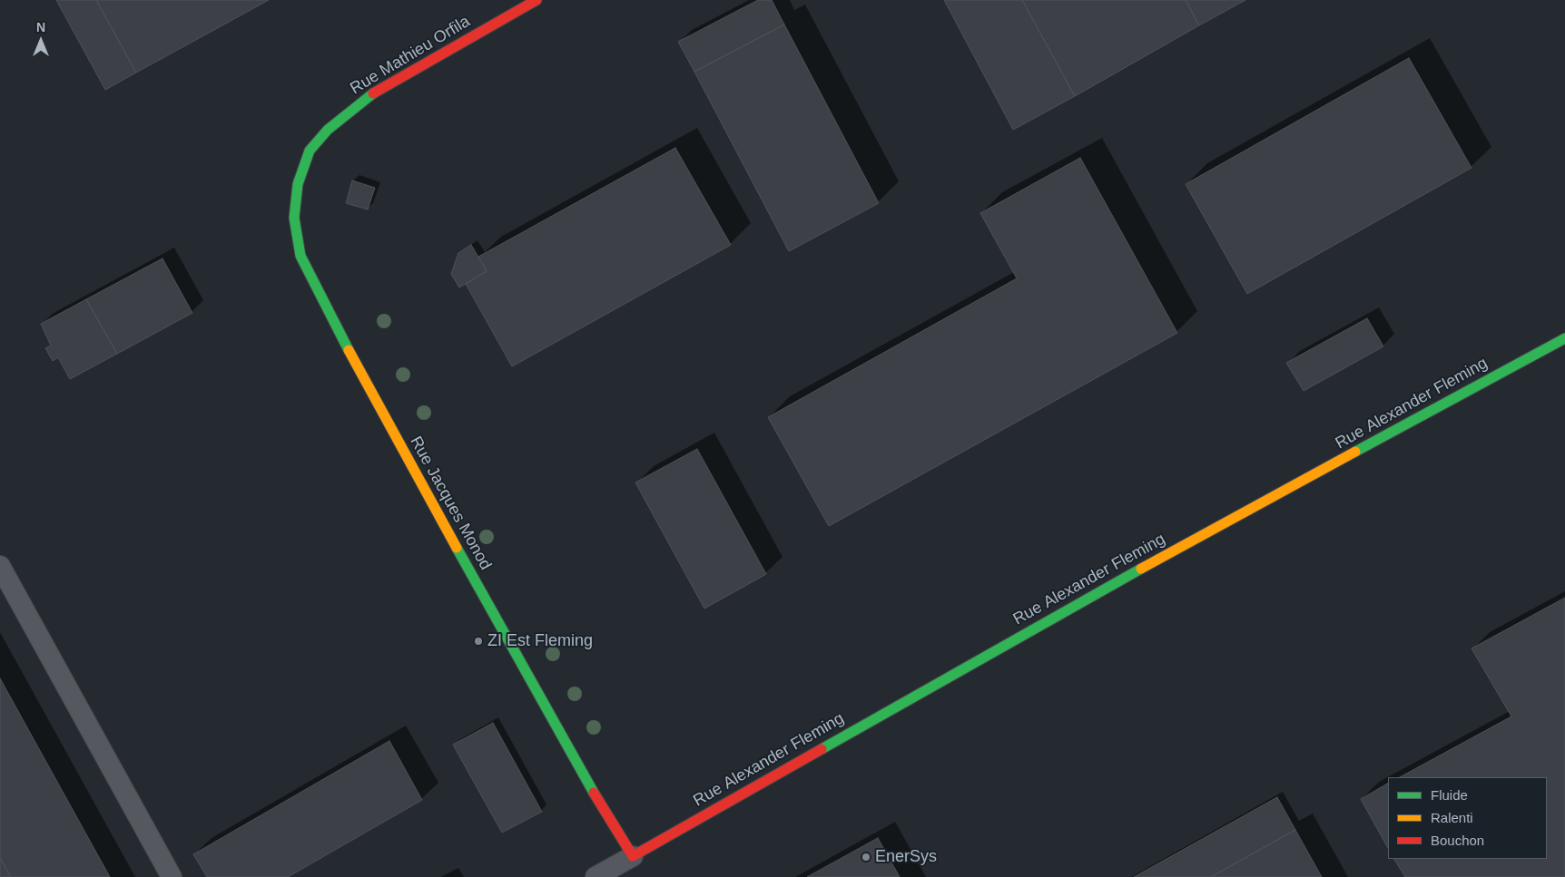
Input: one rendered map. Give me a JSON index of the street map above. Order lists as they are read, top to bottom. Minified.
{"streets":{"street":["Rue Mathieu Orfila","Rue Alexander Fleming","Rue Jacques Monod"]},"crossings":[["Rue Mathieu Orfila","Rue Jacques Monod"],["Rue Alexander Fleming","Rue Jacques Monod"]],"places":["ZI Est Fleming","EnerSys"],"legend":["Fluide","Ralenti","Bouchon"],"north":"top"}
